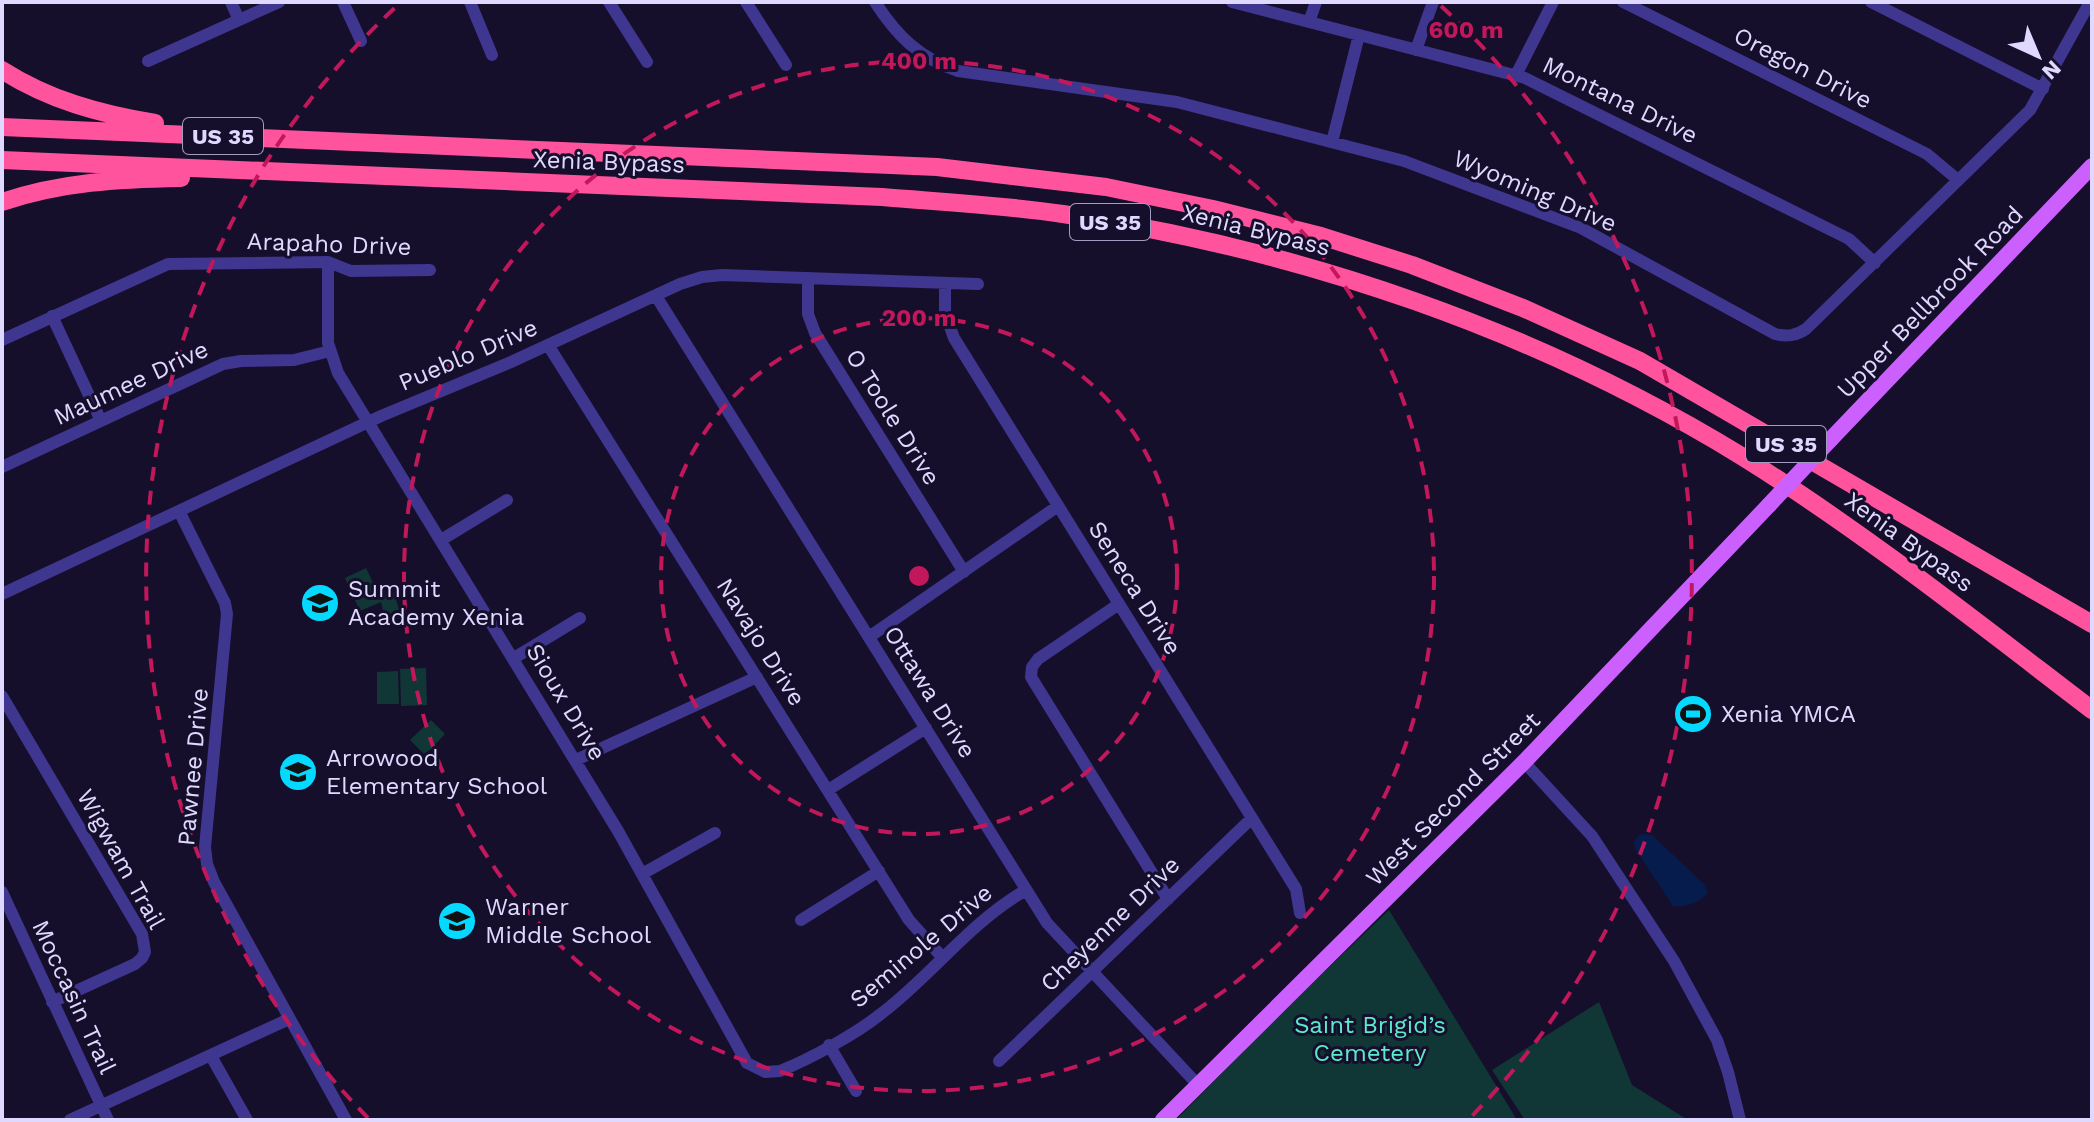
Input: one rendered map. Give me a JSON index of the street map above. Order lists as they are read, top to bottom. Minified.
{"streets":{"highway":["US 35","Xenia Bypass"],"main road":["Upper Bellbrook Road","West Second Street"],"street":["Oregon Drive","Montana Drive","Wyoming Drive","Arapaho Drive","Pueblo Drive","Maumee Drive","O Toole Drive","Seneca Drive","Navajo Drive","Ottawa Drive","Sioux Drive","Pawnee Drive","Wigwam Trail","Cheyenne Drive","Seminole Drive","Moccasin Trail"]},"crossings":[["Oregon Drive","Wyoming Drive"],["Montana Drive","Wyoming Drive"],["Arapaho Drive","Sioux Drive"],["Upper Bellbrook Road","West Second Street"],["Pueblo Drive","O Toole Drive"],["Pueblo Drive","Seneca Drive"],["Pueblo Drive","Navajo Drive"],["Pueblo Drive","Ottawa Drive"],["Pueblo Drive","Sioux Drive"],["Pueblo Drive","Pawnee Drive"],["Maumee Drive","Sioux Drive"],["Seneca Drive","Cheyenne Drive"],["Navajo Drive","Seminole Drive"],["Ottawa Drive","West Second Street"],["Ottawa Drive","Cheyenne Drive"],["Ottawa Drive","Seminole Drive"],["Sioux Drive","Seminole Drive"],["Wigwam Trail","Moccasin Trail"]],"parks":["Saint Brigid’s Cemetery"],"places":{"school or university":["Summit Academy Xenia","Arrowood Elementary School","Warner Middle School"],"sports":["Xenia YMCA"]},"north":"bottom right","rings":["600 m","400 m","200 m"]}
